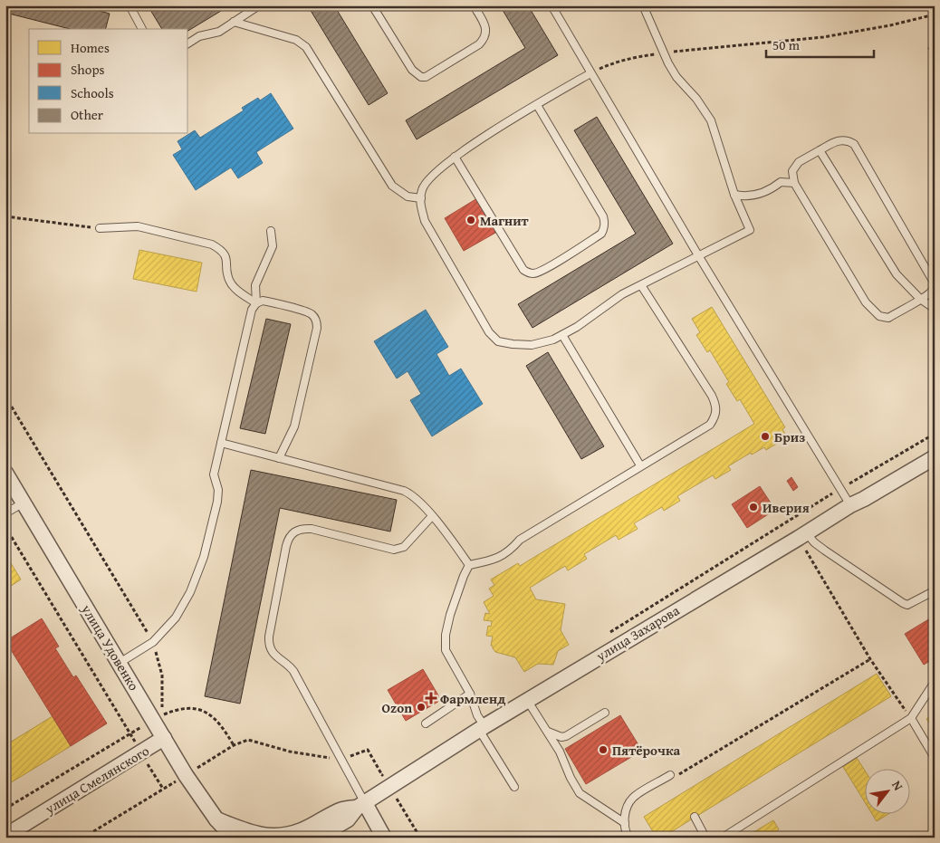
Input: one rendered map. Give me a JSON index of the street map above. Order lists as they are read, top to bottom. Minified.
{"streets":{"street":["улица Захарова","улица Удовенко","улица Смелянского"]},"crossings":[["улица Удовенко","улица Смелянского"]],"places":{"other":["Магнит","Бриз","Иверия","Ozon","Пятёрочка"],"health":["Фармленд"]},"legend":["Homes","Shops","Schools","Other"],"scale_bar":"50 m","north":"top right"}
